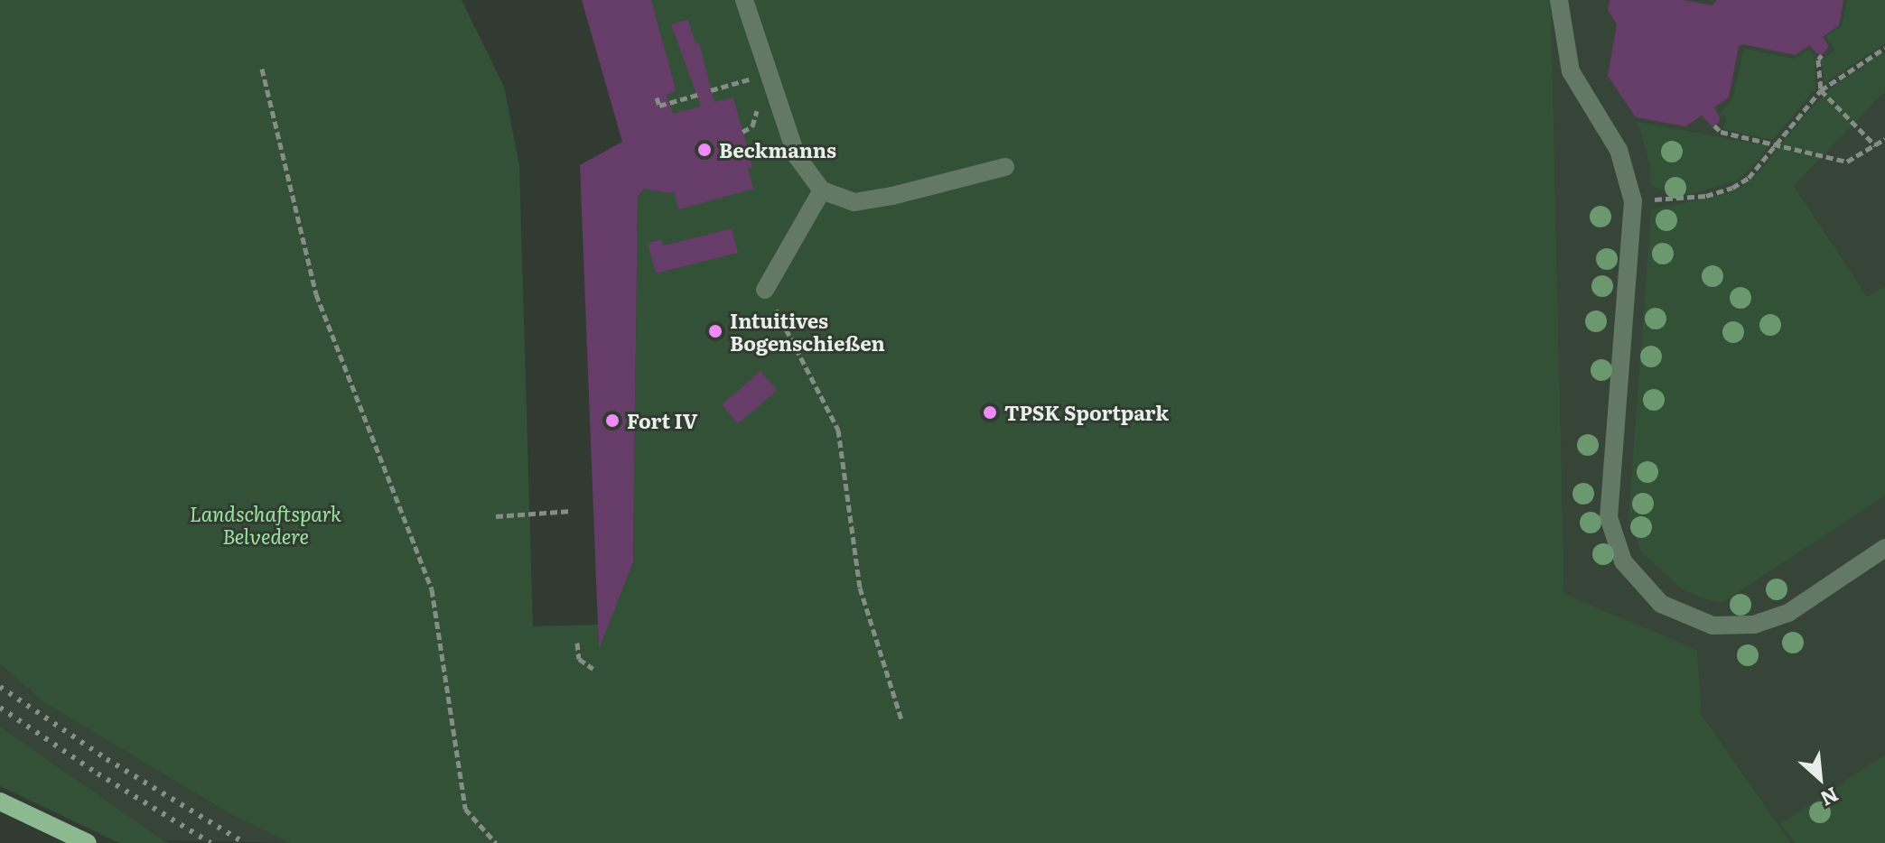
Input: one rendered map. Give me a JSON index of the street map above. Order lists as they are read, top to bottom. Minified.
{"parks":["Landschaftspark Belvedere"],"places":["Beckmanns","Intuitives Bogenschießen","TPSK Sportpark","Fort IV"],"north":"bottom right"}
